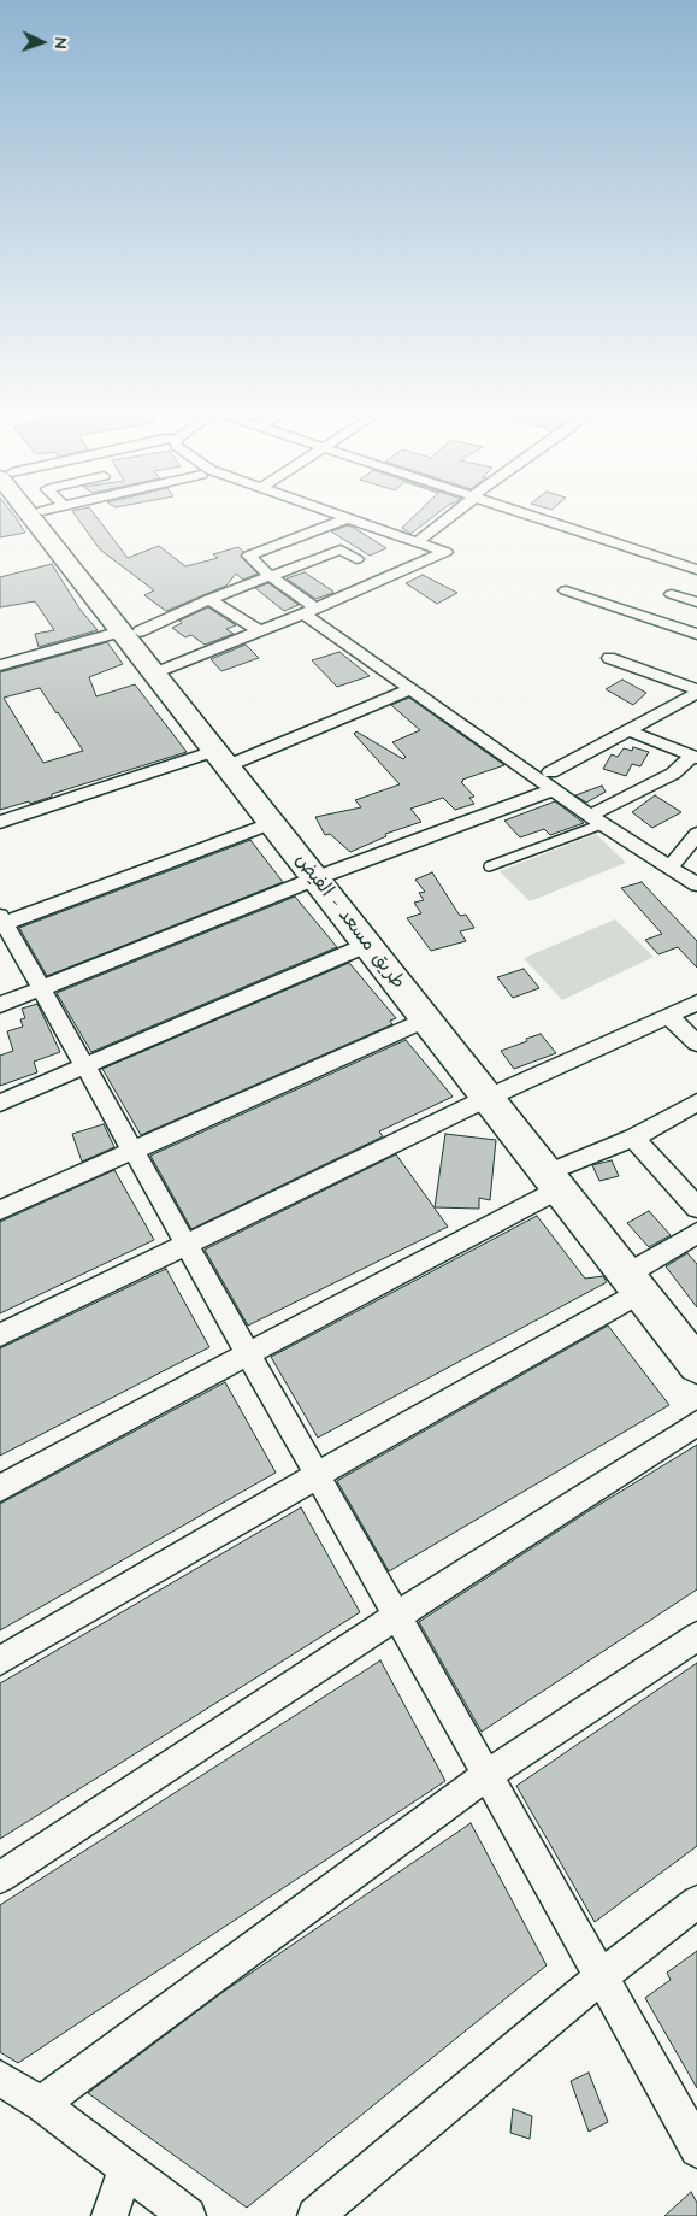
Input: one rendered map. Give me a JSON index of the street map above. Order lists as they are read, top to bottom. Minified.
{"streets":{"main road":["طريق مسعد - الفيض"]},"north":"right"}
